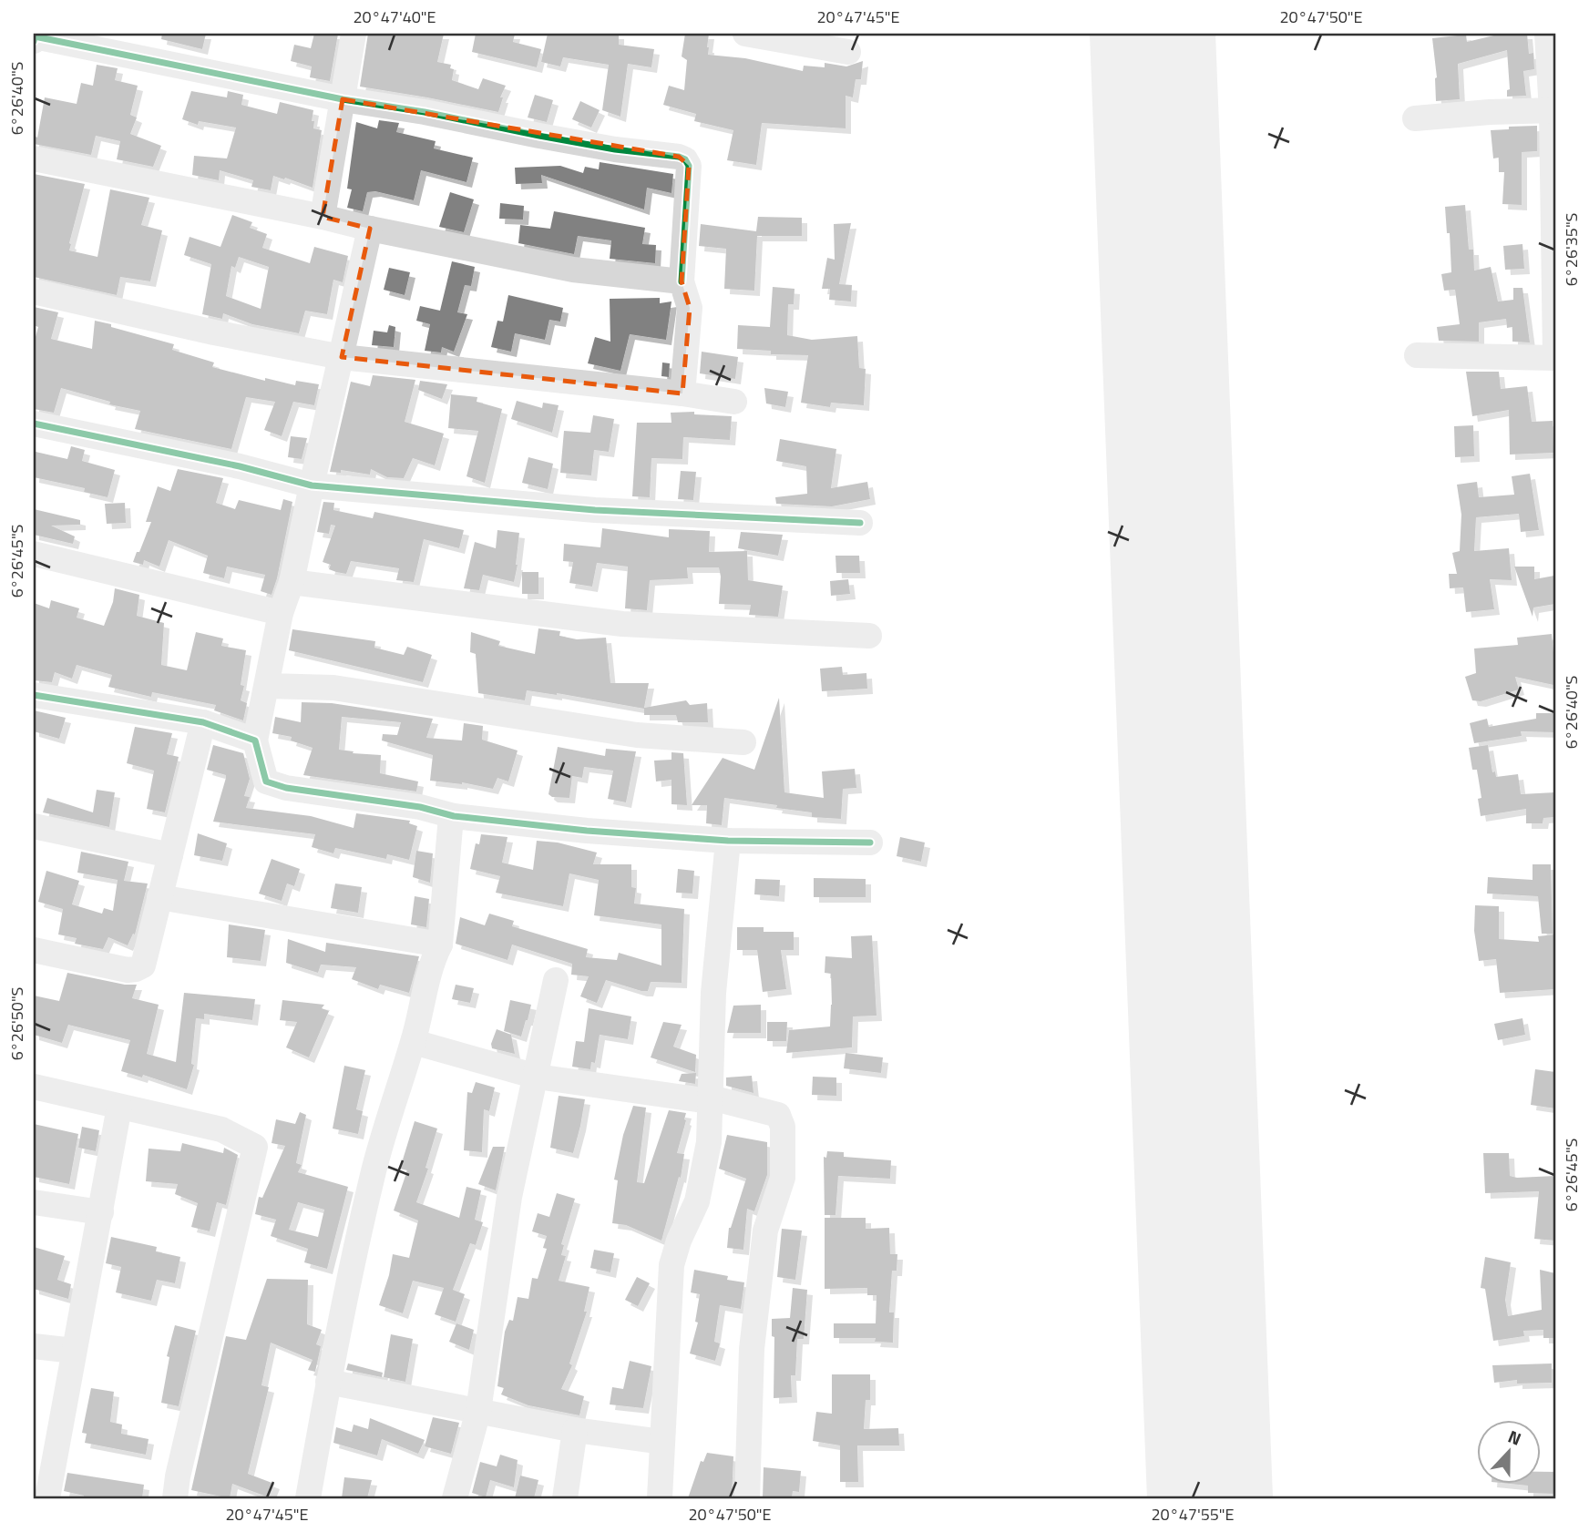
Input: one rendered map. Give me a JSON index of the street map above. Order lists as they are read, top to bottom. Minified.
{"north":"top","coordinates":["20°47'40\"E","20°47'45\"E","20°47'50\"E","6°26'40\"S","6°26'35\"S","6°26'45\"S","6°26'50\"S","20°47'55\"E"]}
